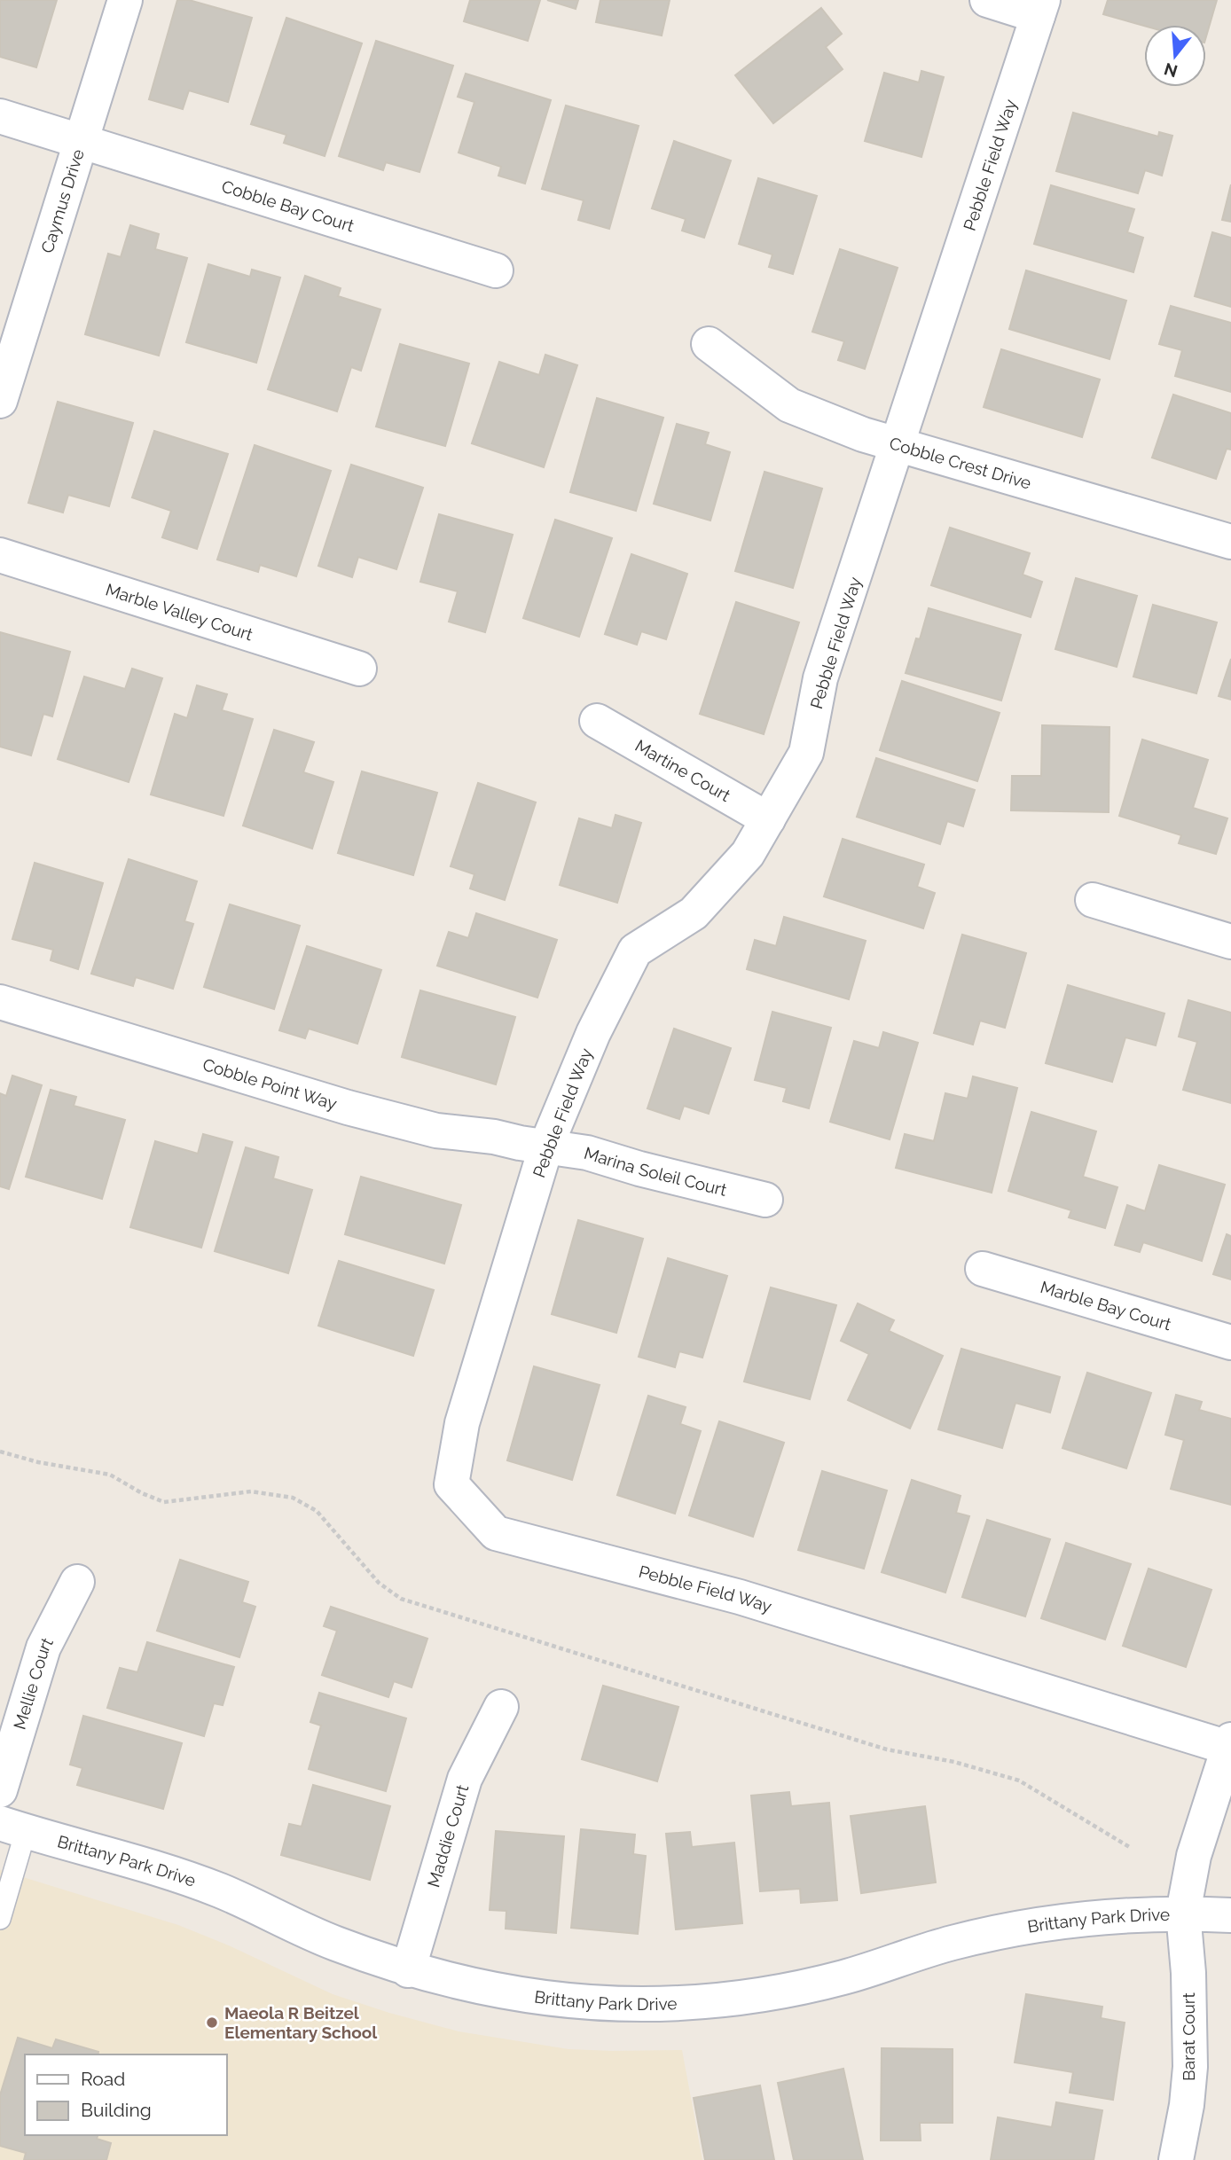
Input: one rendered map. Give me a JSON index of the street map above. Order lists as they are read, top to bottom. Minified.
{"streets":{"street":["Pebble Field Way","Caymus Drive","Cobble Bay Court","Cobble Crest Drive","Marble Valley Court","Martine Court","Cobble Point Way","Marina Soleil Court","Marble Bay Court","Mellie Court","Maddie Court","Brittany Park Drive","Barat Court"]},"crossings":[["Pebble Field Way","Cobble Crest Drive"],["Pebble Field Way","Martine Court"],["Pebble Field Way","Cobble Point Way"],["Pebble Field Way","Marina Soleil Court"],["Pebble Field Way","Barat Court"],["Caymus Drive","Cobble Bay Court"],["Cobble Point Way","Marina Soleil Court"],["Maddie Court","Brittany Park Drive"],["Brittany Park Drive","Barat Court"]],"places":["Maeola R Beitzel Elementary School"],"legend":["Road","Building"],"north":"bottom"}
